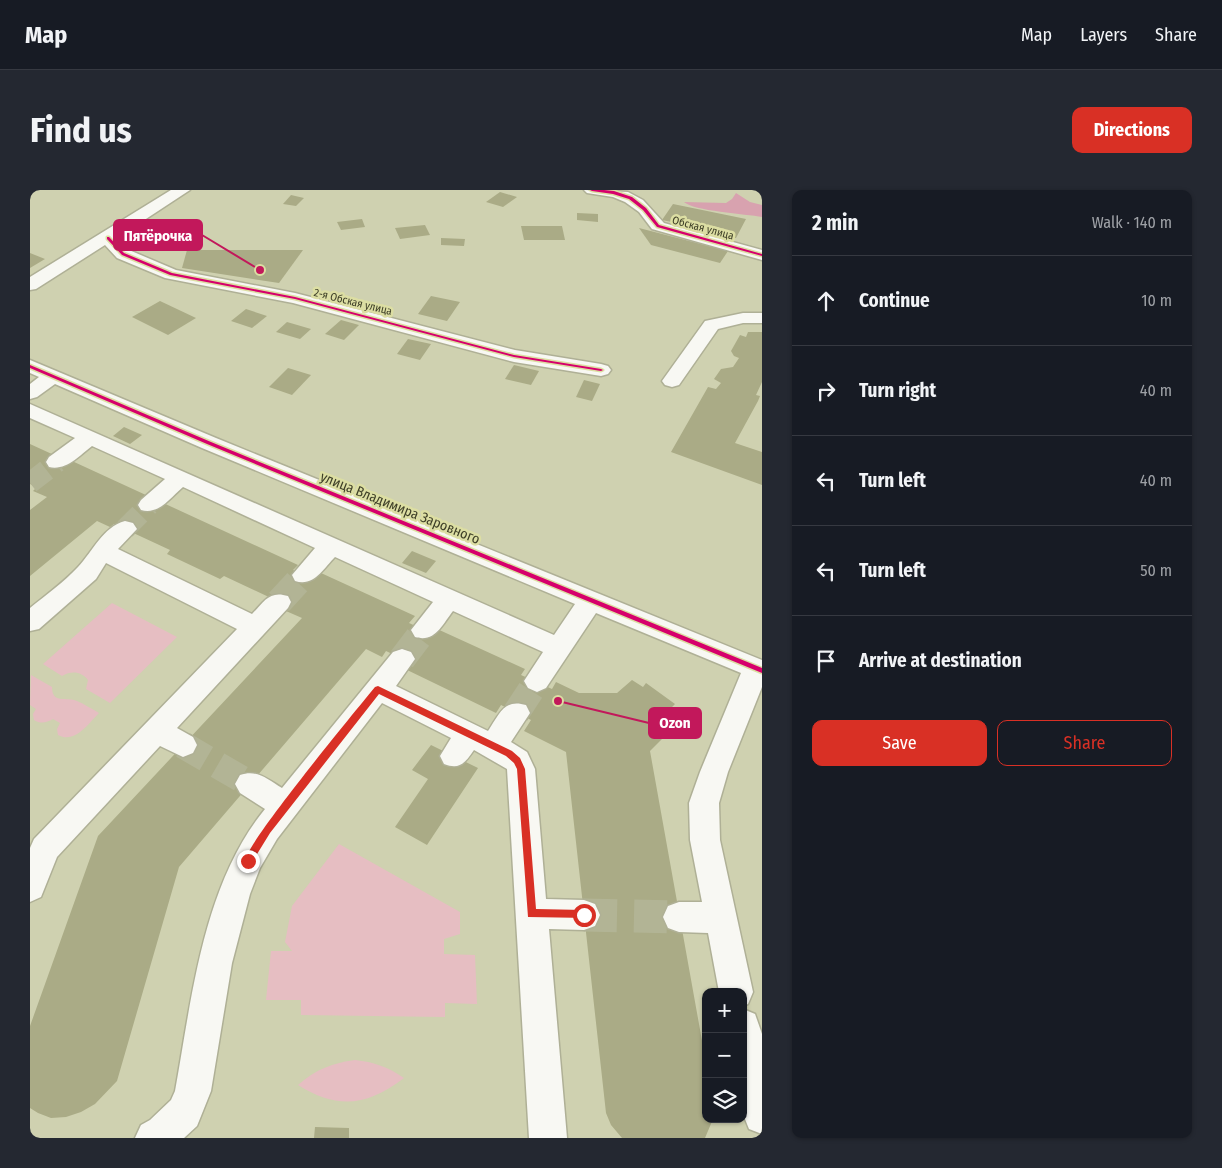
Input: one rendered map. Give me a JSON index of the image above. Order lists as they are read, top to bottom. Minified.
{"streets":{"street":["Обская улица","2-я Обская улица","улица Владимира Заровного"]},"places":["Пятёрочка","Ozon"],"page":{"header":"Map","nav":["Map","Layers","Share"],"buttons":["Directions",["Save","Share"]],"title":"Find us","heading":["2 min","Walk · 140 m"],"list":[["Continue","10 m"],["Turn right","40 m"],["Turn left","40 m"],["Turn left","50 m"],"Arrive at destination"],"map_buttons":["+","−"]}}
